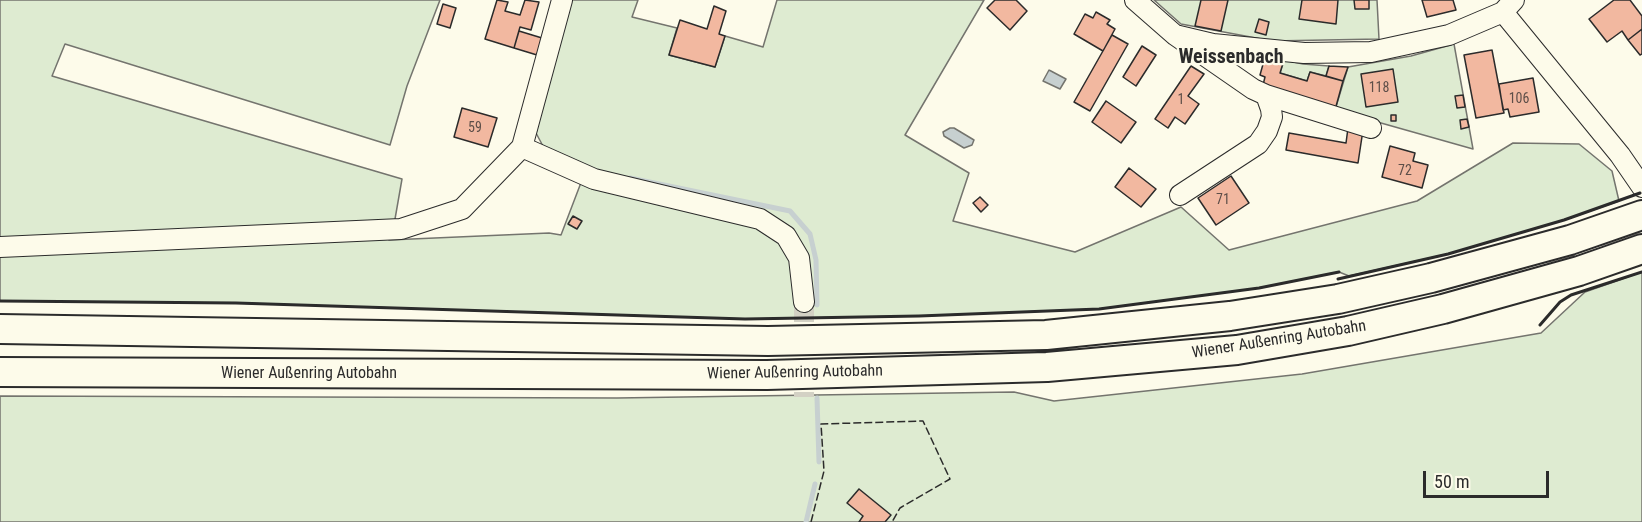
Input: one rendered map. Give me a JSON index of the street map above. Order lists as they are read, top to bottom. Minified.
{"streets":{"highway":["Wiener Außenring Autobahn"]},"districts":["Weissenbach"],"house_numbers":["118","106","1","59","72","71"],"scale_bar":"50 m"}
